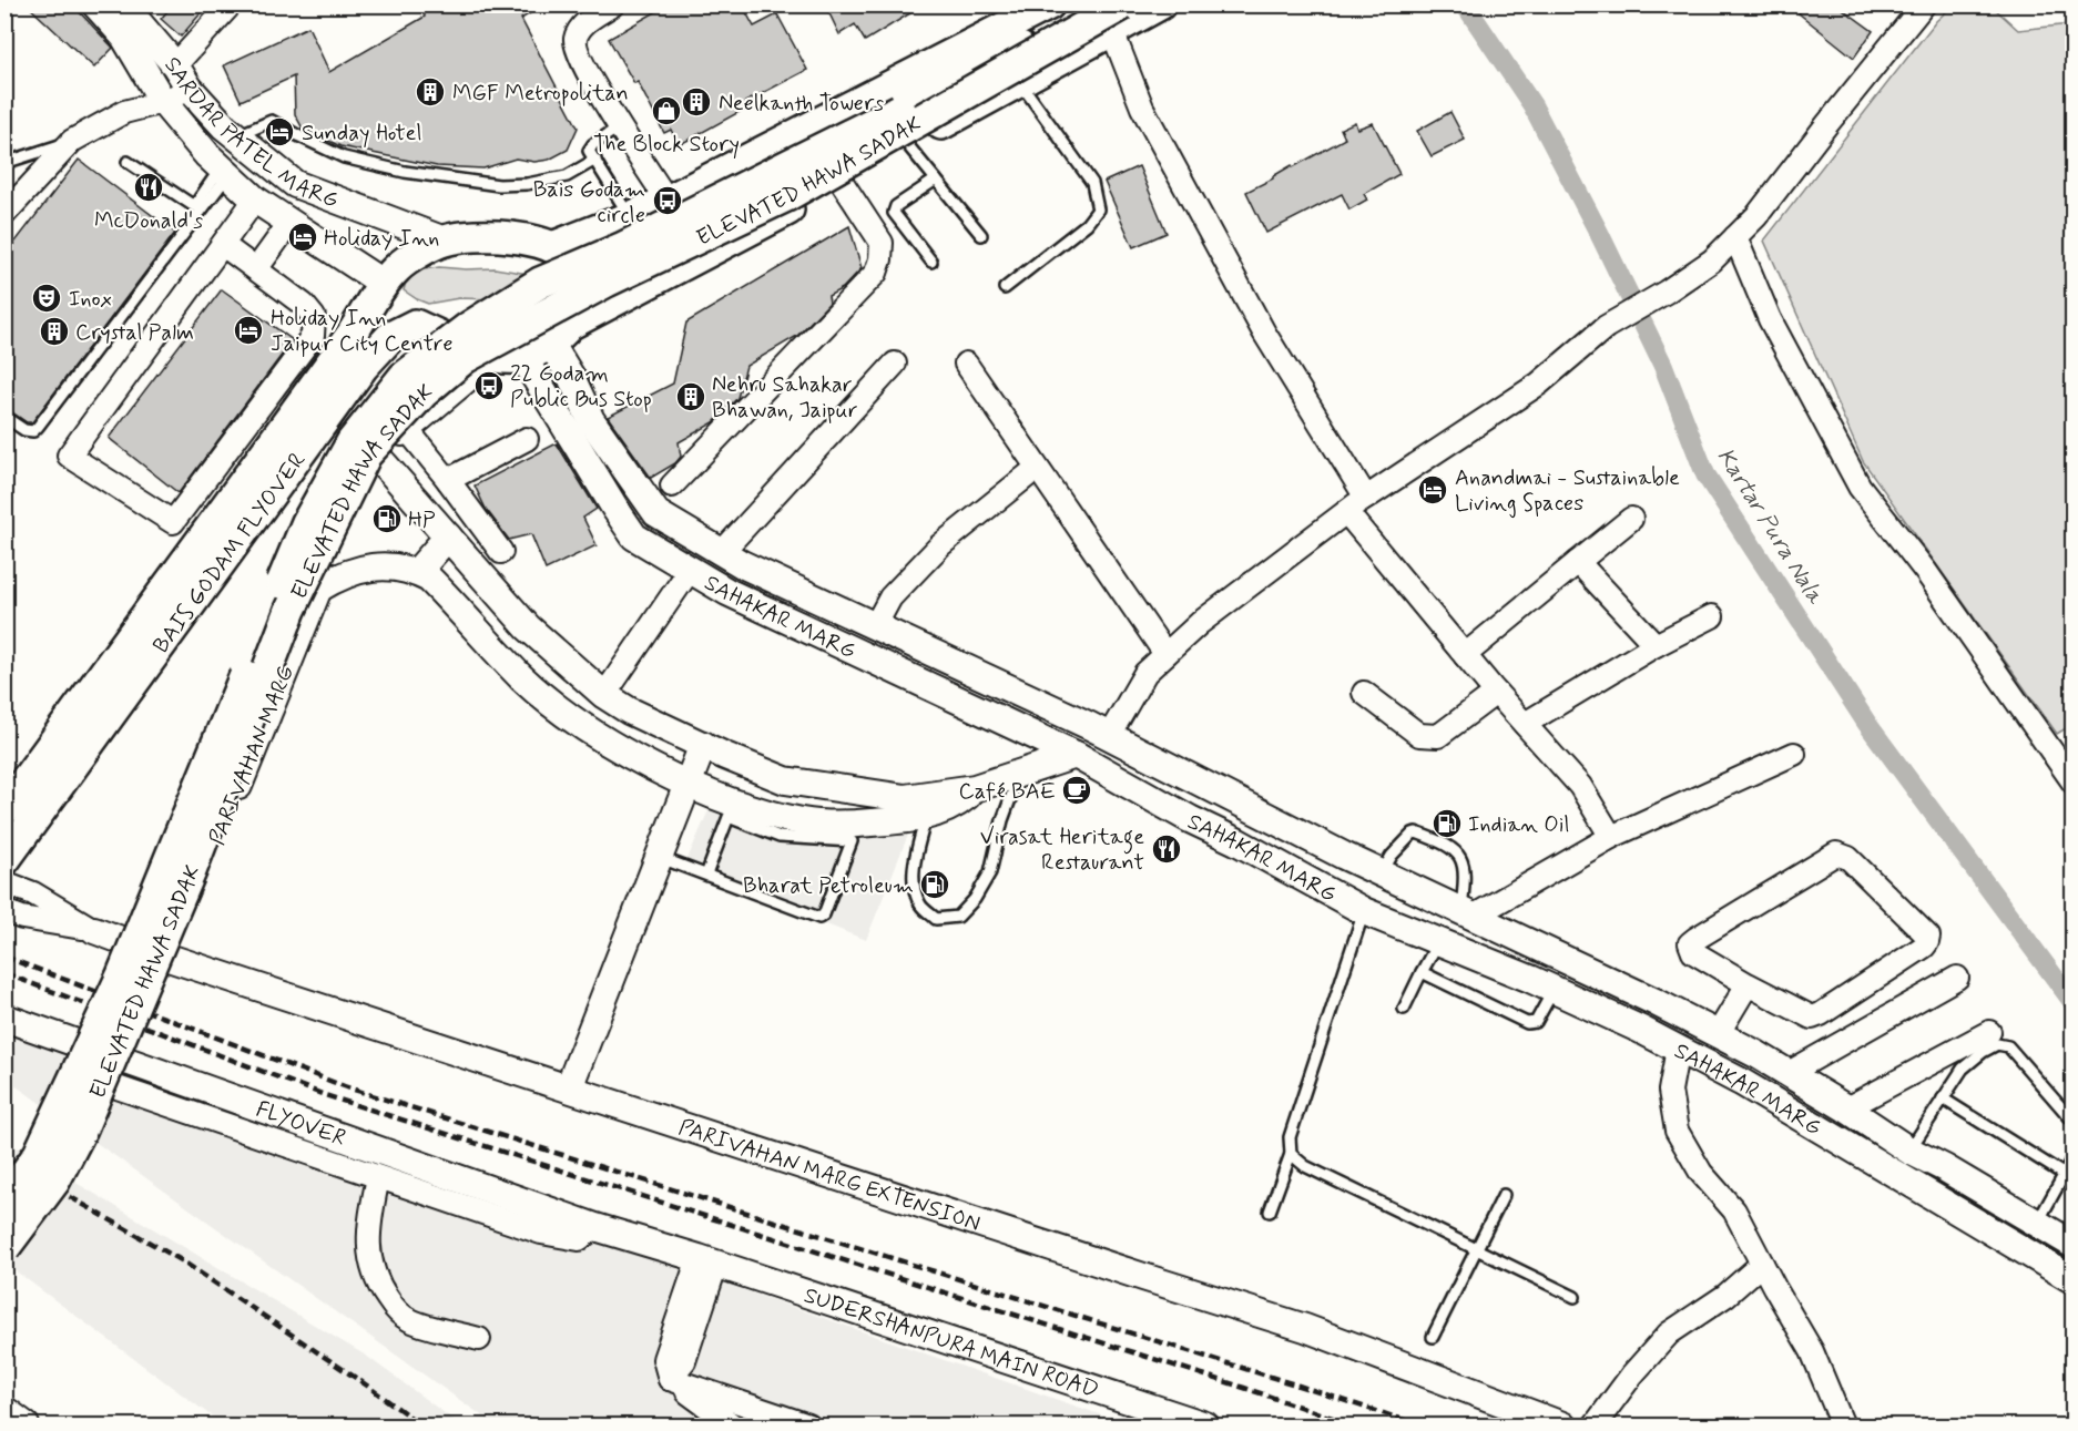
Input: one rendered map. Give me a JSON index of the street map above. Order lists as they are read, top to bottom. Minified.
{"streets":{"main road":["ELEVATED HAWA SADAK","BAIS GODAM FLYOVER"],"street":["SARDAR PATEL MARG","SAHAKAR MARG","PARIVAHAN MARG","FLYOVER","PARIVAHAN MARG EXTENSION","SUDERSHANPURA MAIN ROAD"]},"crossings":[["SARDAR PATEL MARG","BAIS GODAM FLYOVER"],["SARDAR PATEL MARG","SAHAKAR MARG"],["BAIS GODAM FLYOVER","SAHAKAR MARG"],["PARIVAHAN MARG","PARIVAHAN MARG EXTENSION"],["FLYOVER","SUDERSHANPURA MAIN ROAD"]],"water":["Kartar Pura Nala"],"places":{"building":["MGF Metropolitan","Neelkanth Towers","Crystal Palm","Nehru Sahakar Bhawan, Jaipur"],"shop":["The Block Story"],"hotel":["Sunday Hotel","Holiday Inn","Holiday Inn Jaipur City Centre","Anandmai - Sustainable Living Spaces"],"restaurant":["McDonald's","Virasat Heritage Restaurant"],"bus stop":["Bais Godam circle","22 Godam Public Bus Stop"],"theatre":["Inox"],"fuel station":["HP","Indian Oil","Bharat Petroleum"],"cafe":["Café BAE"]}}
